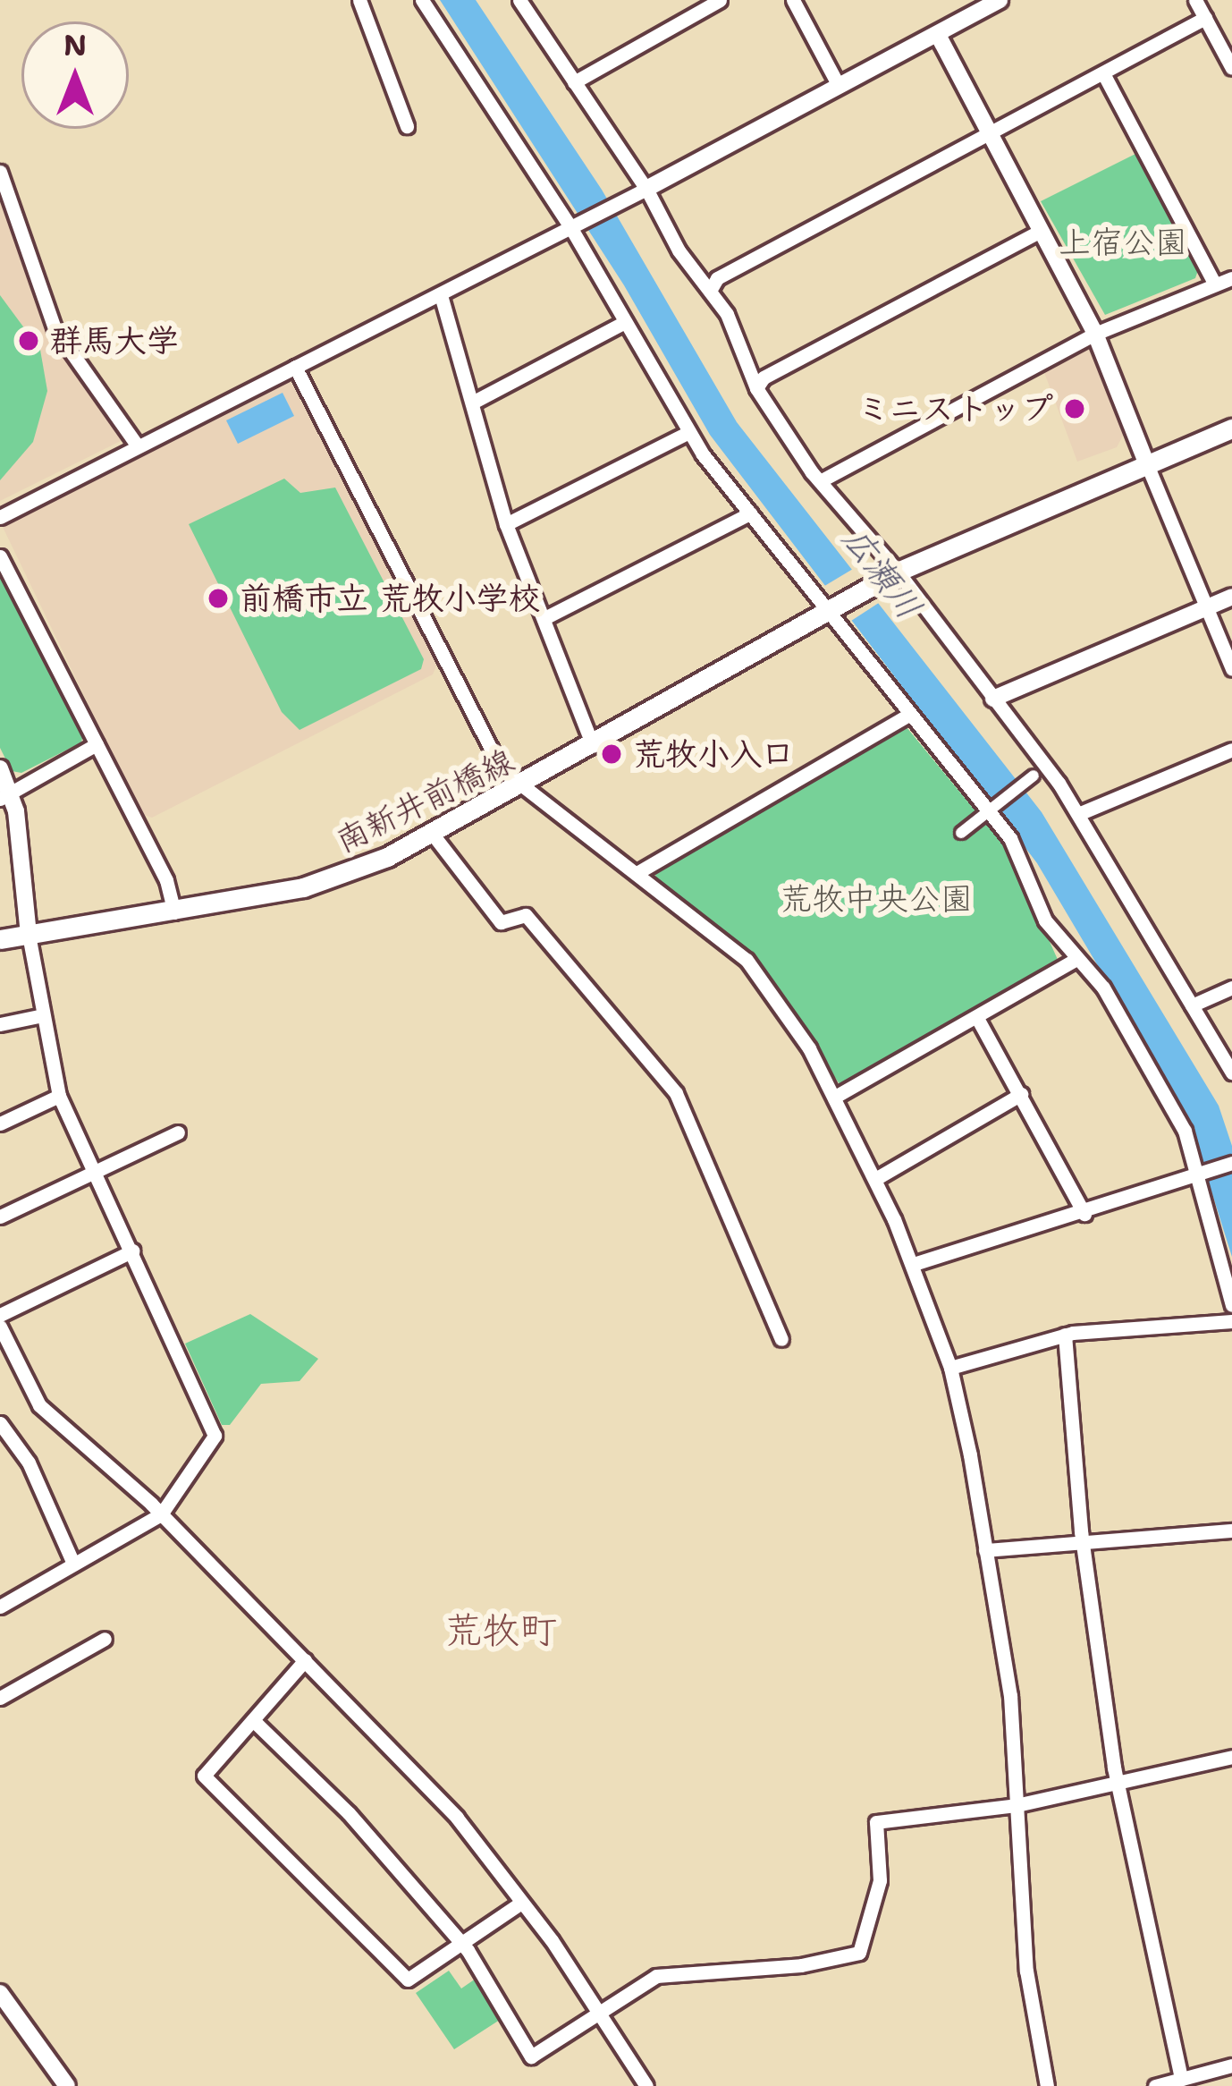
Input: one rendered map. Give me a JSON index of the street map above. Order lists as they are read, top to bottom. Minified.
{"streets":{"main road":["南新井前橋線"]},"districts":["荒牧町"],"water":["広瀬川"],"parks":["上宿公園","荒牧中央公園"],"places":["群馬大学","ミニストップ","前橋市立 荒牧小学校","荒牧小入口"],"north":"top"}
